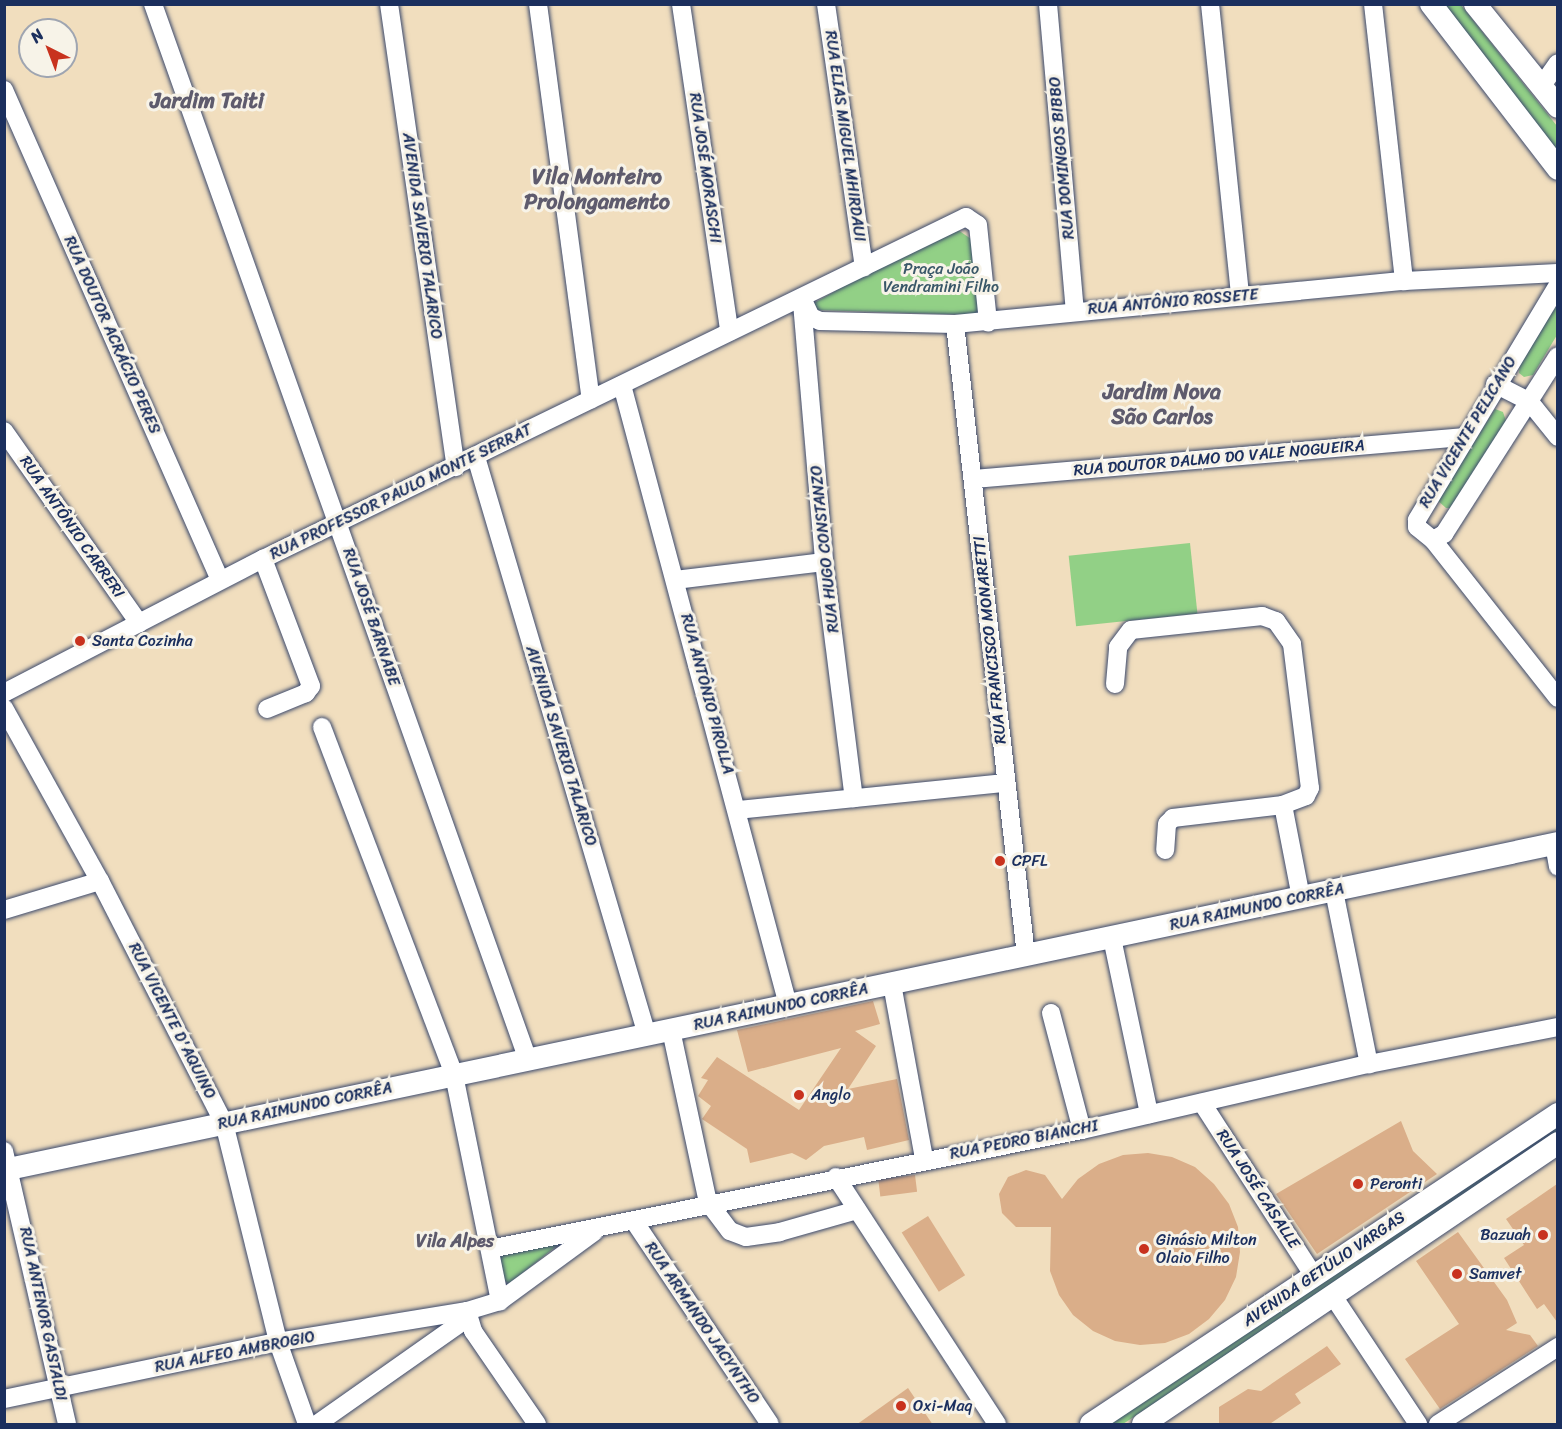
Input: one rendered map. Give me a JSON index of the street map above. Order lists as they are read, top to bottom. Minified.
{"streets":{"main road":["RUA RAIMUNDO CORRÊA","AVENIDA GETÚLIO VARGAS"],"street":["RUA ELIAS MIGUEL MHIRDAUI","RUA DOMINGOS BIBBO","RUA JOSÉ MORASCHI","AVENIDA SAVERIO TALARICO","RUA ANTÔNIO ROSSETE","RUA DOUTOR ACRÁCIO PERES","RUA VICENTE PELICANO","RUA DOUTOR DALMO DO VALE NOGUEIRA","RUA PROFESSOR PAULO MONTE SERRAT","RUA ANTÔNIO CARRERI","RUA HUGO CONSTANZO","RUA JOSÉ BARNABE","RUA FRANCISCO MONARETTI","RUA ANTÔNIO PIROLLA","RUA VICENTE D'AQUINO","RUA PEDRO BIANCHI","RUA JOSÉ CASALLE","RUA ANTENOR GASTALDI","RUA ARMANDO JACYNTHO","RUA ALFEO AMBROGIO"]},"crossings":[["RUA DOMINGOS BIBBO","RUA ANTÔNIO ROSSETE"],["RUA JOSÉ MORASCHI","RUA PROFESSOR PAULO MONTE SERRAT"],["AVENIDA SAVERIO TALARICO","RUA PROFESSOR PAULO MONTE SERRAT"],["AVENIDA SAVERIO TALARICO","RUA RAIMUNDO CORRÊA"],["RUA ANTÔNIO ROSSETE","RUA PROFESSOR PAULO MONTE SERRAT"],["RUA ANTÔNIO ROSSETE","RUA HUGO CONSTANZO"],["RUA ANTÔNIO ROSSETE","RUA FRANCISCO MONARETTI"],["RUA DOUTOR ACRÁCIO PERES","RUA PROFESSOR PAULO MONTE SERRAT"],["RUA VICENTE PELICANO","RUA DOUTOR DALMO DO VALE NOGUEIRA"],["RUA DOUTOR DALMO DO VALE NOGUEIRA","RUA FRANCISCO MONARETTI"],["RUA PROFESSOR PAULO MONTE SERRAT","RUA ANTÔNIO CARRERI"],["RUA PROFESSOR PAULO MONTE SERRAT","RUA HUGO CONSTANZO"],["RUA PROFESSOR PAULO MONTE SERRAT","RUA JOSÉ BARNABE"],["RUA PROFESSOR PAULO MONTE SERRAT","RUA ANTÔNIO PIROLLA"],["RUA JOSÉ BARNABE","RUA RAIMUNDO CORRÊA"],["RUA FRANCISCO MONARETTI","RUA RAIMUNDO CORRÊA"],["RUA ANTÔNIO PIROLLA","RUA RAIMUNDO CORRÊA"],["RUA RAIMUNDO CORRÊA","RUA VICENTE D'AQUINO"],["RUA RAIMUNDO CORRÊA","RUA ANTENOR GASTALDI"],["RUA VICENTE D'AQUINO","RUA ALFEO AMBROGIO"],["RUA PEDRO BIANCHI","RUA JOSÉ CASALLE"],["RUA PEDRO BIANCHI","RUA ARMANDO JACYNTHO"],["RUA PEDRO BIANCHI","RUA ALFEO AMBROGIO"],["RUA JOSÉ CASALLE","AVENIDA GETÚLIO VARGAS"],["RUA ANTENOR GASTALDI","RUA ALFEO AMBROGIO"]],"districts":["Jardim Taiti","Vila Monteiro Prolongamento","Jardim Nova São Carlos","Vila Alpes"],"parks":["Praça João Vendramini Filho"],"places":["Santa Cozinha","CPFL","Anglo","Peronti","Bazuah","Ginásio Milton Olaio Filho","Samvet","Oxi-Maq"],"north":"top left"}
